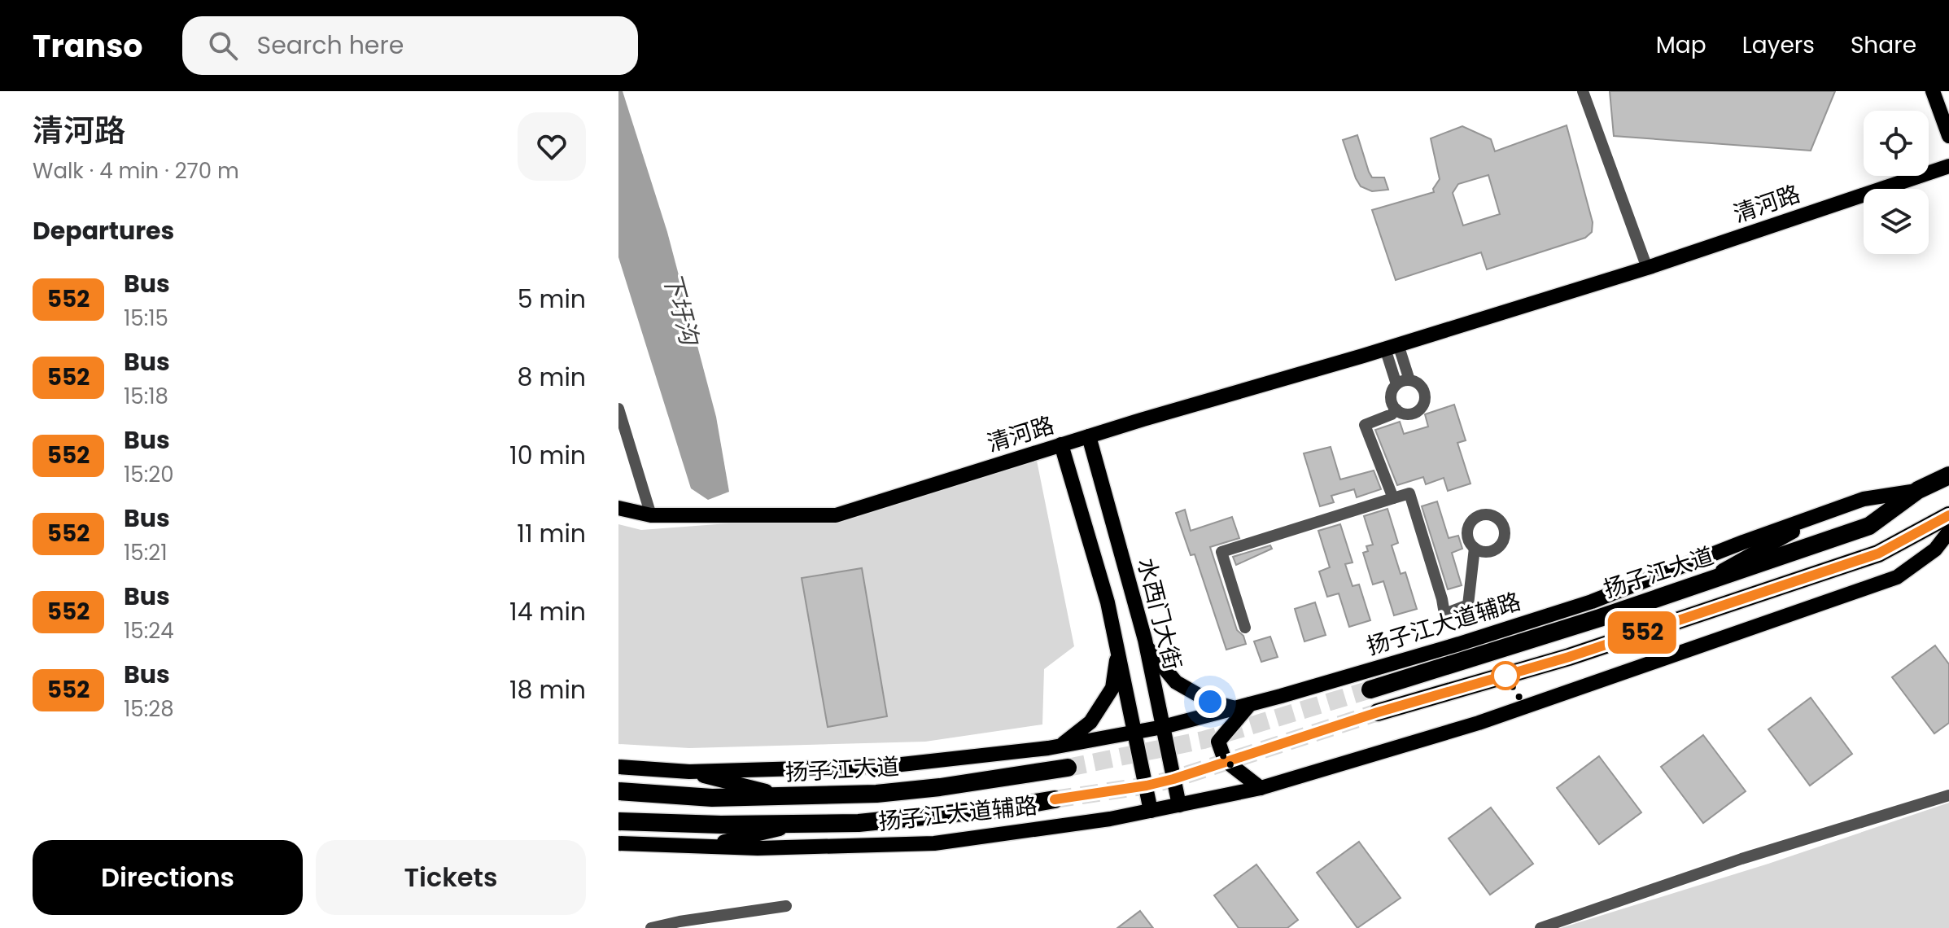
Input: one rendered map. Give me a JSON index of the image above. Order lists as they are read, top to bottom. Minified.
{"streets":{"highway":["扬子江大道"],"main road":["清河路","水西门大街","扬子江大道辅路"]},"crossings":[["清河路","水西门大街"],["扬子江大道","扬子江大道辅路"],["水西门大街","扬子江大道辅路"]],"water":["下圩沟"],"lines":["bus line 552"],"page":{"header":"Transo","search":"Search here","nav":["Map","Layers","Share"],"heading":[["清河路","Walk · 4 min · 270 m"],"Departures"],"on_map":"552","list":[{"mark":"552","name":"Bus","note":"15:15","value":"5 min"},{"mark":"552","name":"Bus","note":"15:18","value":"8 min"},{"mark":"552","name":"Bus","note":"15:20","value":"10 min"},{"mark":"552","name":"Bus","note":"15:21","value":"11 min"},{"mark":"552","name":"Bus","note":"15:24","value":"14 min"},{"mark":"552","name":"Bus","note":"15:28","value":"18 min"}],"buttons":["Directions","Tickets"]}}
